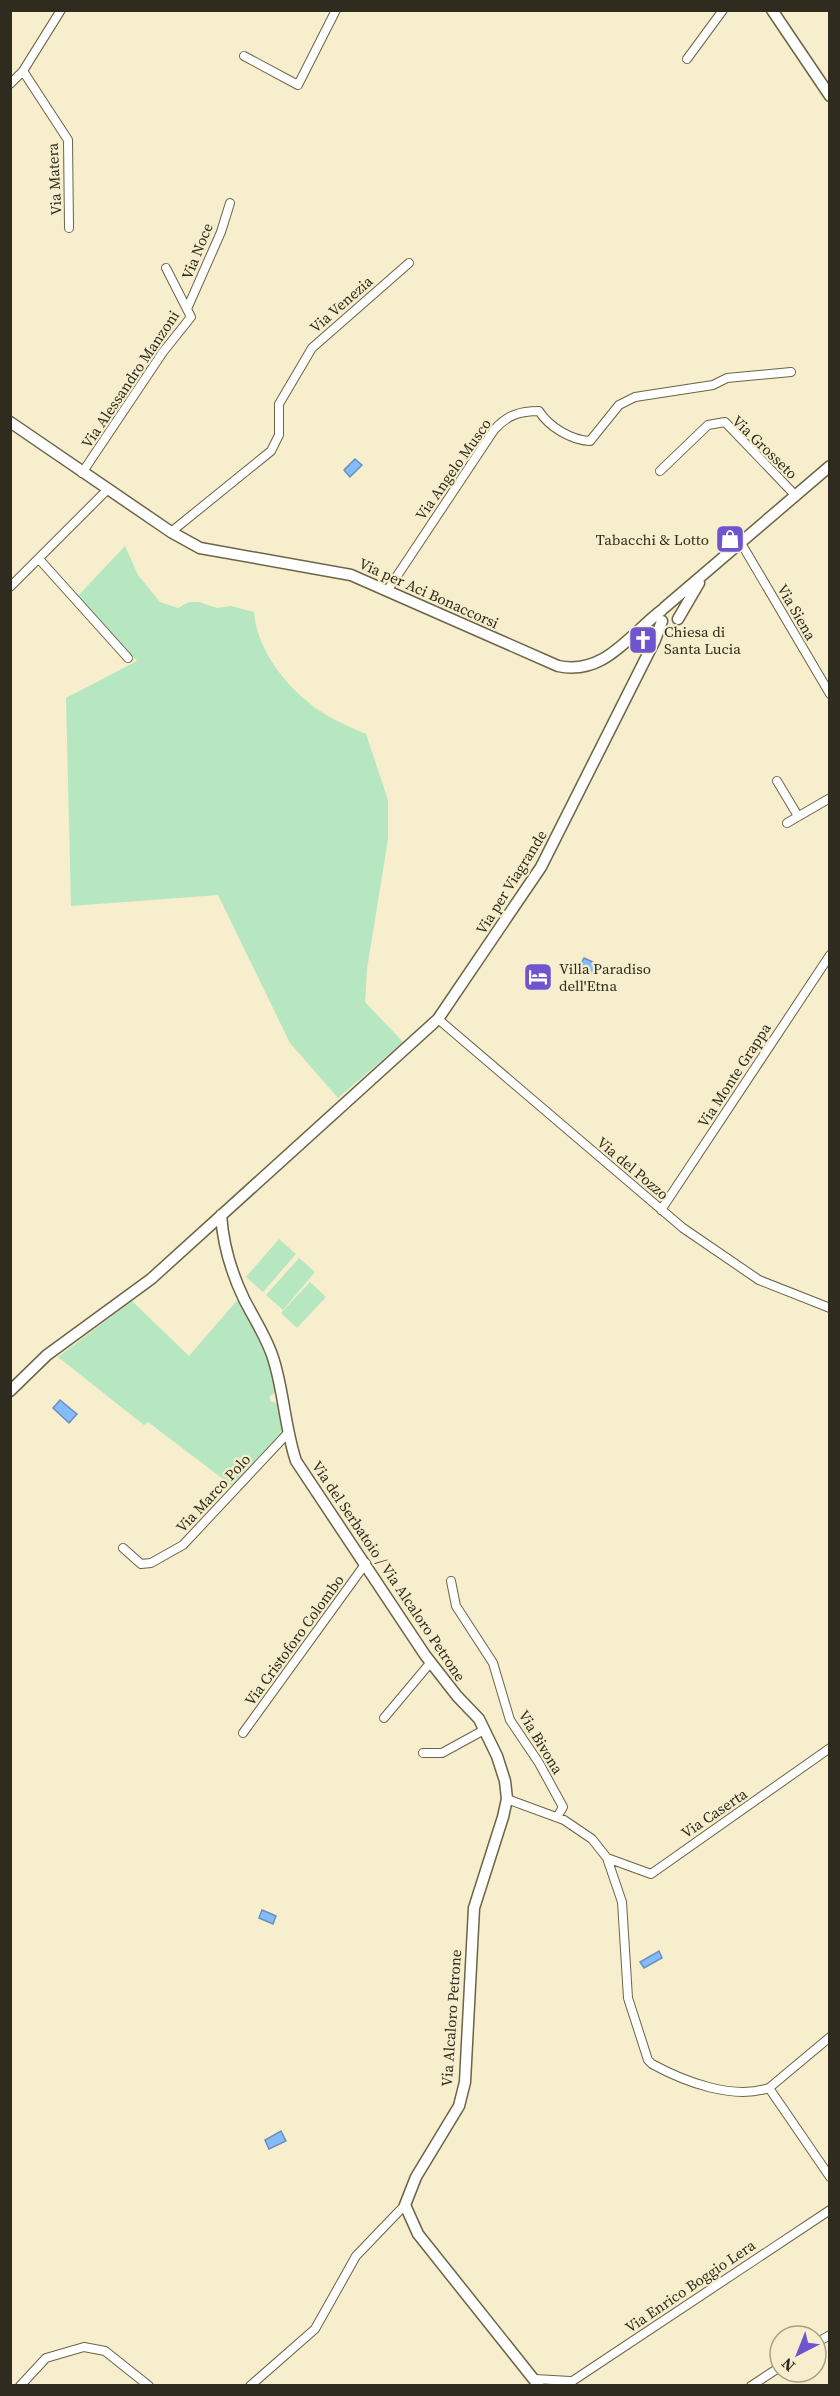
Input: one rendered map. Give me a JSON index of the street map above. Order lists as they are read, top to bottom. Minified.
{"streets":{"main road":["Via per Aci Bonaccorsi","Via per Viagrande","Via del Serbatoio / Via Alcaloro Petrone","Via Alcaloro Petrone"],"street":["Via Matera","Via Noce","Via Venezia","Via Alessandro Manzoni","Via Grosseto","Via Angelo Musco","Via Siena","Via Monte Grappa","Via del Pozzo","Via Marco Polo","Via Cristoforo Colombo","Via Bivona","Via Caserta","Via Enrico Boggio Lera"]},"crossings":[["Via Noce","Via Alessandro Manzoni"],["Via Venezia","Via per Aci Bonaccorsi"],["Via Alessandro Manzoni","Via per Aci Bonaccorsi"],["Via Angelo Musco","Via per Aci Bonaccorsi"],["Via per Aci Bonaccorsi","Via per Viagrande"],["Via per Viagrande","Via del Pozzo"],["Via per Viagrande","Via del Serbatoio / Via Alcaloro Petrone"],["Via Monte Grappa","Via del Pozzo"],["Via Marco Polo","Via del Serbatoio / Via Alcaloro Petrone"],["Via del Serbatoio / Via Alcaloro Petrone","Via Cristoforo Colombo"],["Via del Serbatoio / Via Alcaloro Petrone","Via Alcaloro Petrone"]],"places":{"shop":["Tabacchi & Lotto"],"church":["Chiesa di Santa Lucia"],"hotel":["Villa Paradiso dell'Etna"]},"north":"bottom left"}
